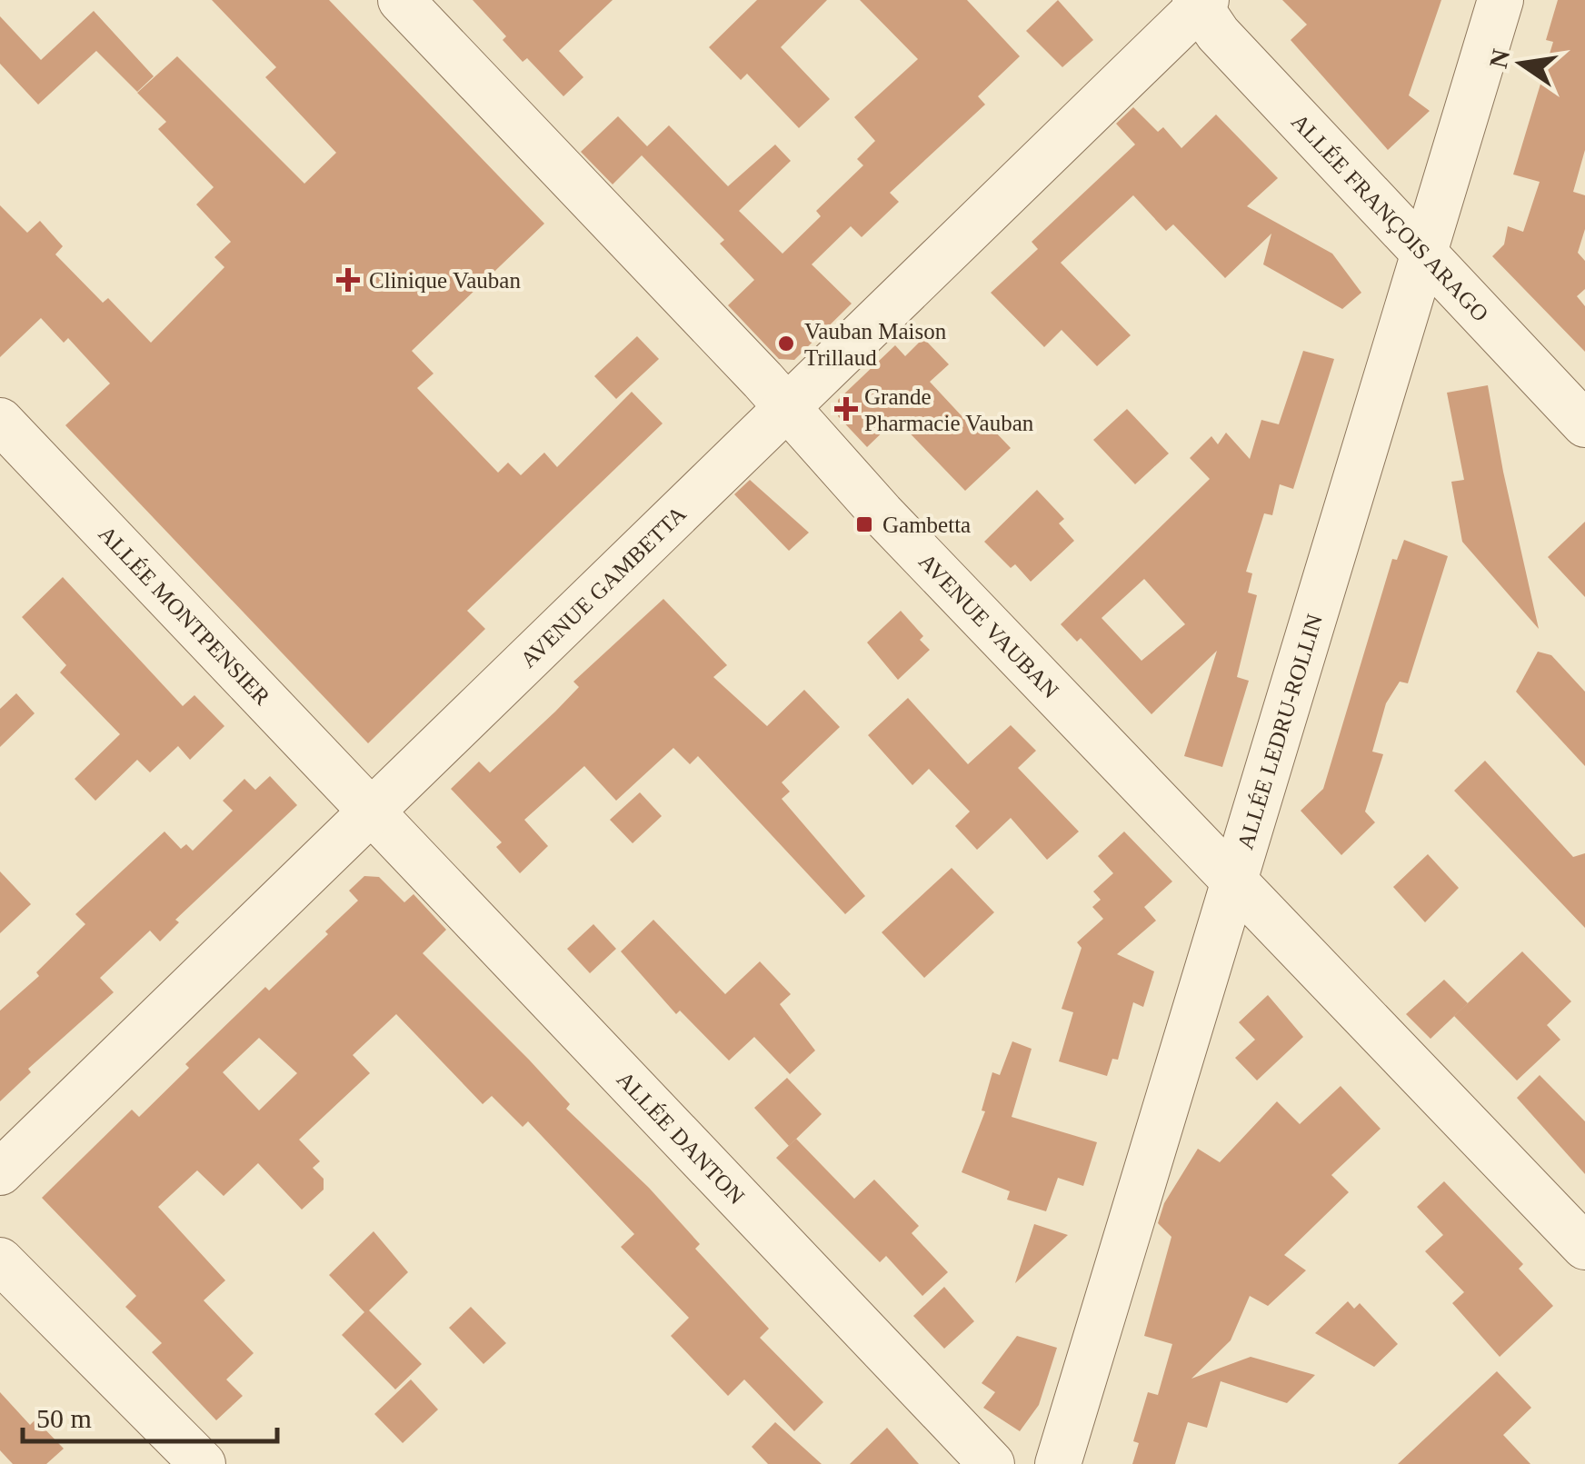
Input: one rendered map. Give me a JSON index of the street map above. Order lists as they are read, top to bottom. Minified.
{"streets":{"street":["ALLÉE FRANÇOIS ARAGO","AVENUE GAMBETTA","ALLÉE MONTPENSIER","AVENUE VAUBAN","ALLÉE LEDRU-ROLLIN","ALLÉE DANTON"]},"crossings":[["ALLÉE FRANÇOIS ARAGO","AVENUE GAMBETTA"],["ALLÉE FRANÇOIS ARAGO","ALLÉE LEDRU-ROLLIN"],["AVENUE GAMBETTA","ALLÉE MONTPENSIER"],["AVENUE GAMBETTA","AVENUE VAUBAN"],["AVENUE GAMBETTA","ALLÉE DANTON"],["ALLÉE MONTPENSIER","ALLÉE DANTON"],["AVENUE VAUBAN","ALLÉE LEDRU-ROLLIN"]],"places":{"health":["Clinique Vauban","Grande Pharmacie Vauban"],"other":["Vauban Maison Trillaud"],"transit":["Gambetta"]},"scale_bar":"50 m","north":"left"}
